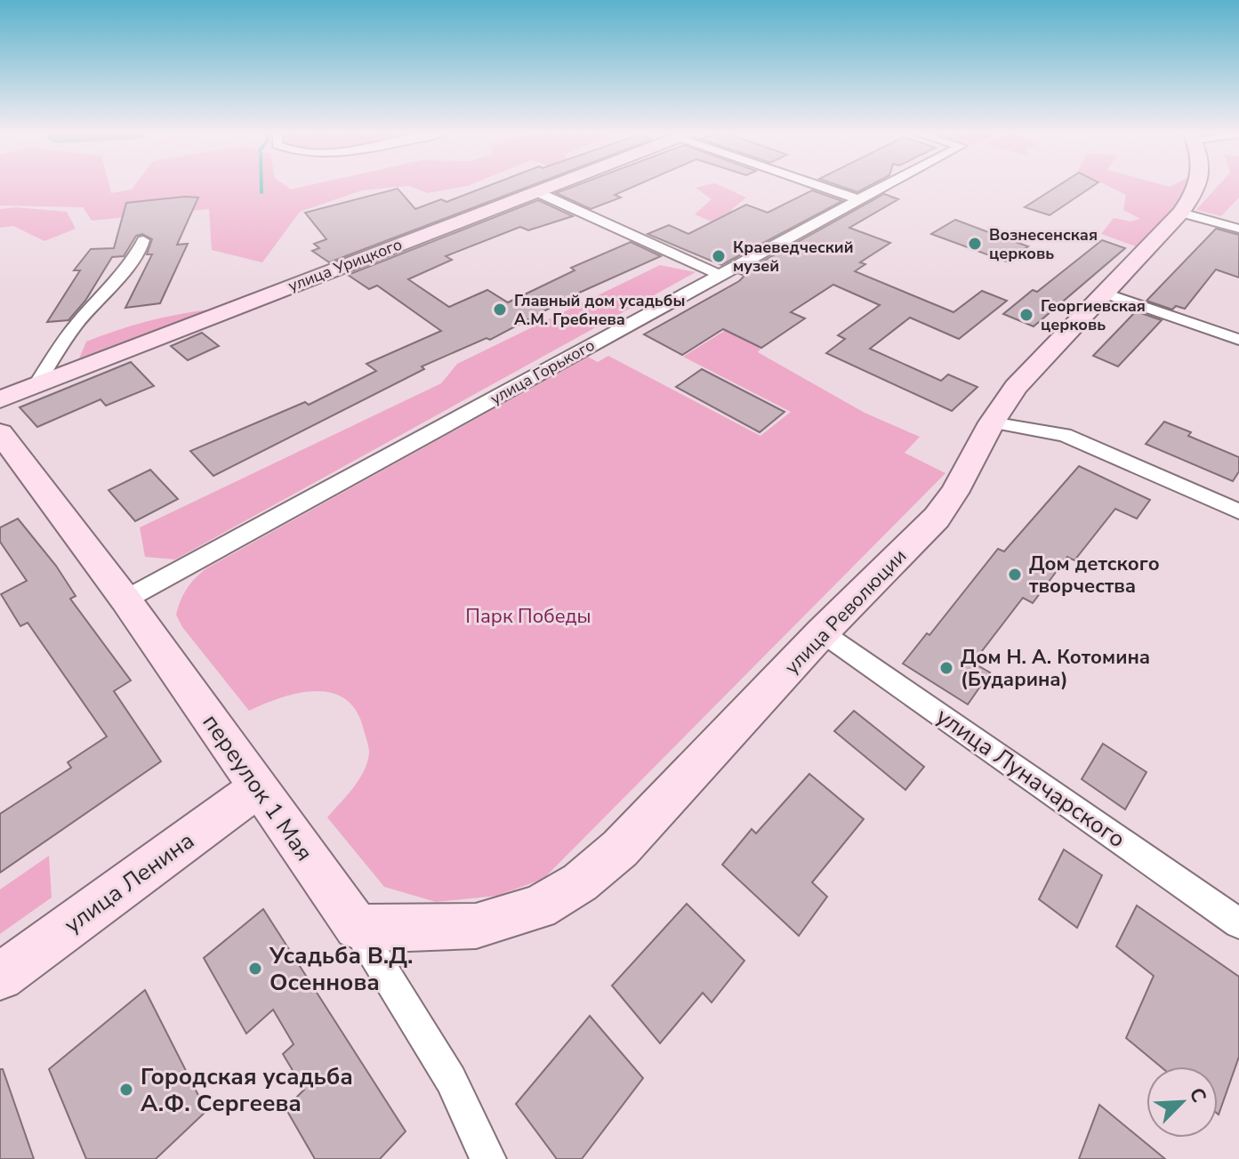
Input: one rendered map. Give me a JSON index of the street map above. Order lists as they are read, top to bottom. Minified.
{"streets":{"main road":["улица Урицкого","улица Революции","переулок 1 Мая","улица Ленина"],"street":["улица Горького","улица Луначарского"]},"crossings":[["улица Горького","переулок 1 Мая"],["улица Революции","улица Луначарского"],["улица Революции","переулок 1 Мая"],["переулок 1 Мая","улица Ленина"]],"parks":["Парк Победы"],"places":["Вознесенская церковь","Краеведческий музей","Главный дом усадьбы А.М. Гребнева","Георгиевская церковь","Дом детского творчества","Дом Н. А. Котомина (Бударина)","Усадьба В.Д. Осеннова","Городская усадьба А.Ф. Сергеева"],"north":"top right"}
